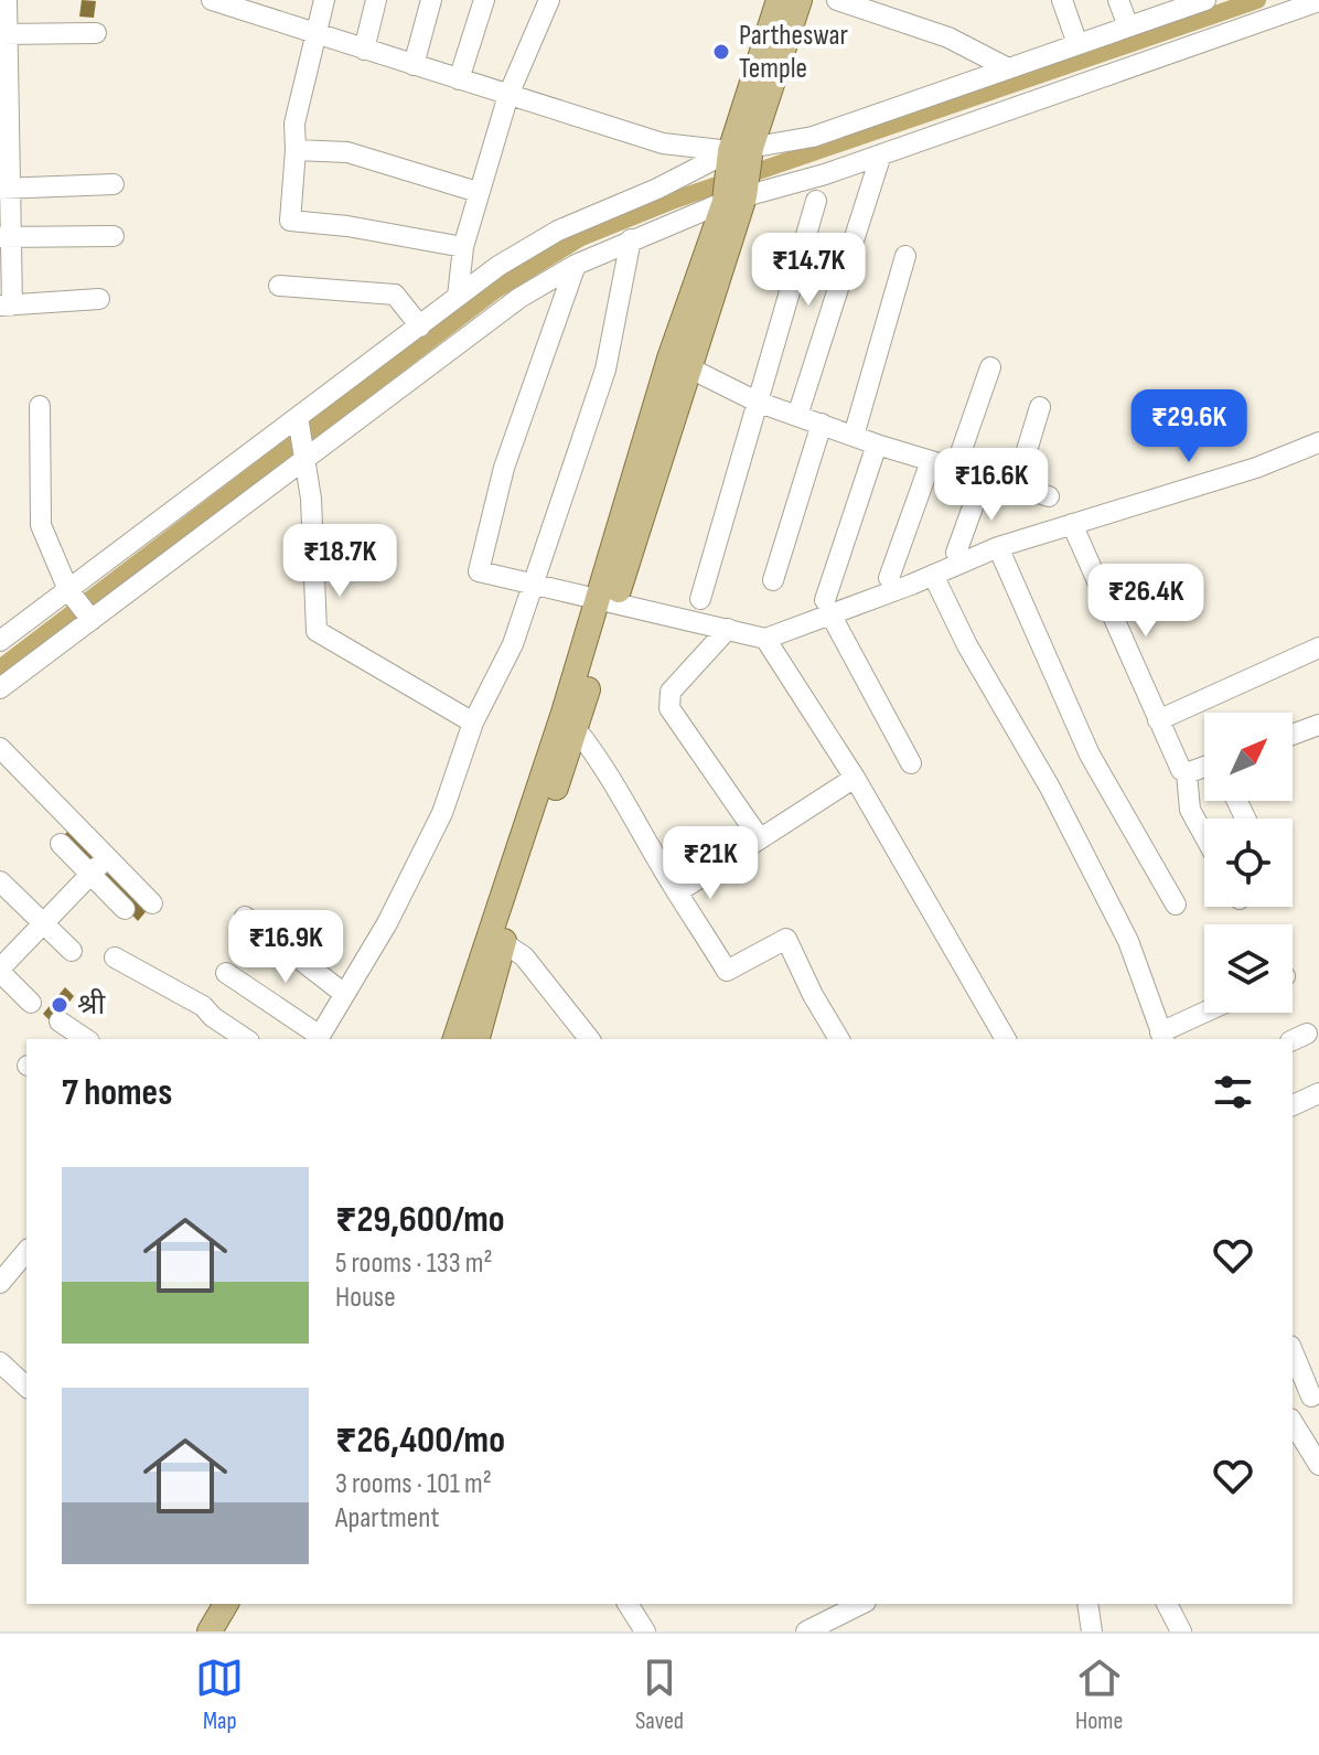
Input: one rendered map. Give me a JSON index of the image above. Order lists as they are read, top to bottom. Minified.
{"places":["Partheswar Temple","श्री"],"north":"top right","page":{"price":["₹14.7K","₹29.6K","₹16.6K","₹18.7K","₹26.4K","₹21K","₹16.9K"],"heading":"7 homes","list":[{"name":"₹29,600/mo","note":"5 rooms · 133 m² · House"},{"name":"₹26,400/mo","note":"3 rooms · 101 m² · Apartment"}],"tabs":["Map","Saved","Home"]}}
